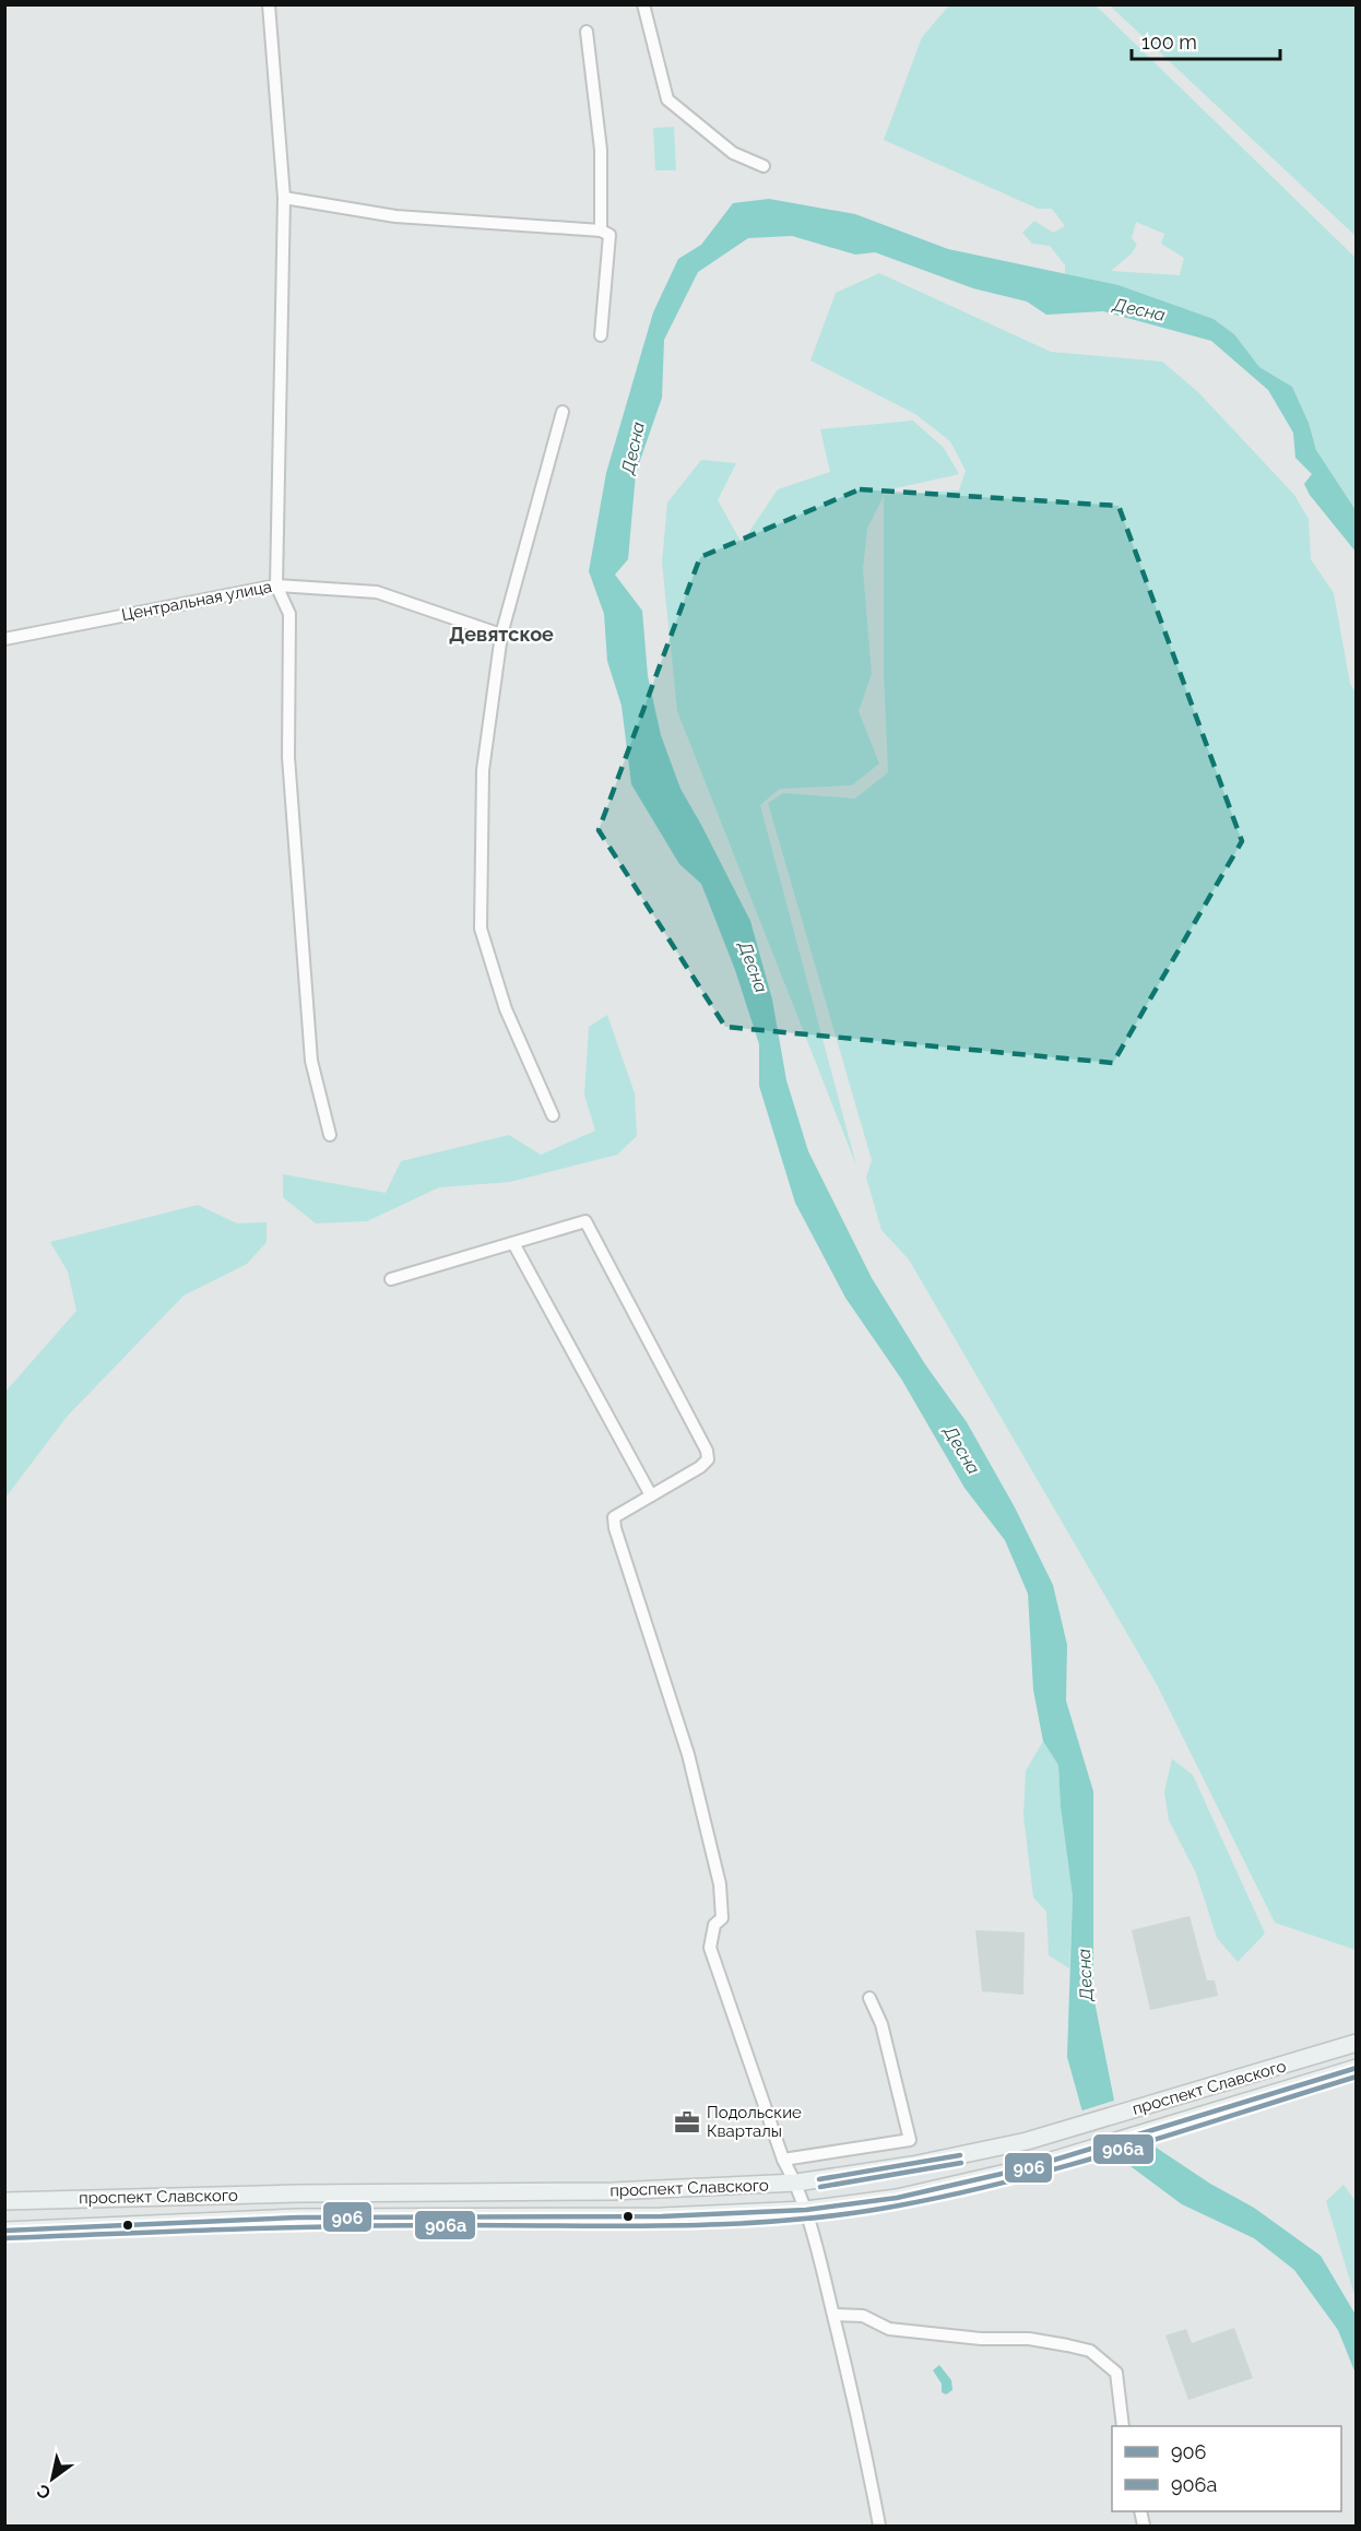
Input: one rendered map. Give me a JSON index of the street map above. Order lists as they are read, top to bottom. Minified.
{"streets":{"main road":["проспект Славского"],"street":["Центральная улица"]},"districts":["Девятское"],"water":["Десна"],"places":{"office":["Подольские Кварталы"]},"lines":["transit line 906","transit line 906а"],"legend":["906","906а"],"scale_bar":"100 m","north":"bottom left"}
